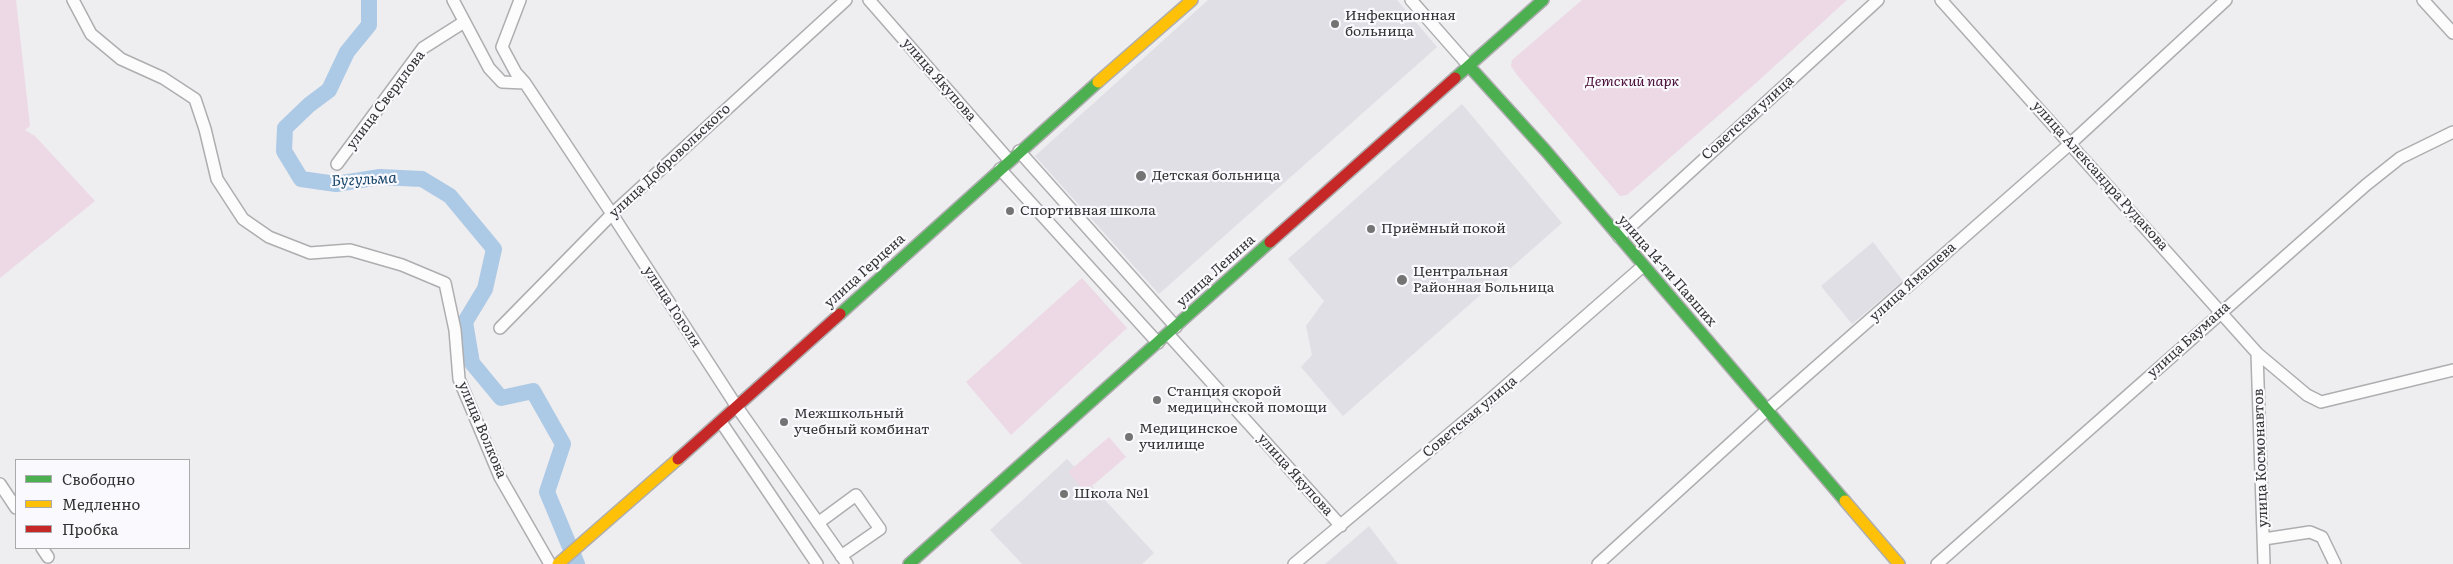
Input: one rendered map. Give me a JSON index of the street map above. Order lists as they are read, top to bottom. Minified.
{"streets":{"street":["улица Якупова","улица Свердлова","Советская улица","улица Добровольского","улица Александра Рудакова","улица Герцена","улица Ленина","улица 14-ти Павших","улица Ямашева","улица Гоголя","улица Баумана","улица Волкова","улица Космонавтов"]},"crossings":[["улица Якупова","Советская улица"],["улица Якупова","улица Герцена"],["улица Якупова","улица Ленина"],["Советская улица","улица 14-ти Павших"],["улица Добровольского","улица Гоголя"],["улица Александра Рудакова","улица Ямашева"],["улица Александра Рудакова","улица Баумана"],["улица Александра Рудакова","улица Космонавтов"],["улица Герцена","улица Гоголя"],["улица Ленина","улица 14-ти Павших"],["улица 14-ти Павших","улица Ямашева"]],"water":["Бугульма"],"parks":["Детский парк"],"places":["Инфекционная больница","Детская больница","Спортивная школа","Приёмный покой","Центральная Районная Больница","Станция скорой медицинской помощи","Межшкольный учебный комбинат","Медицинское училище","Школа №1"],"legend":["Свободно","Медленно","Пробка"]}
